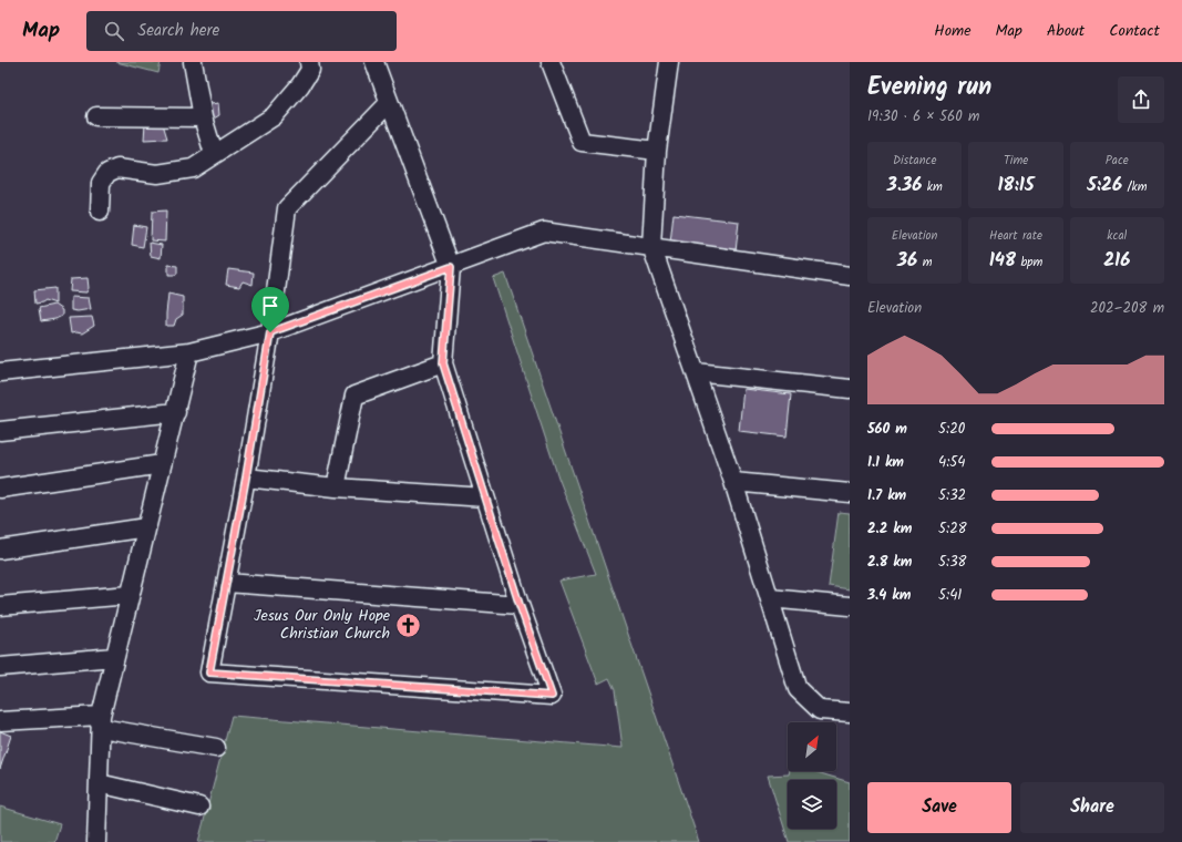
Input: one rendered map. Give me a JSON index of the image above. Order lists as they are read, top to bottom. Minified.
{"places":{"church":["Jesus Our Only Hope Christian Church"]},"north":"top right","page":{"header":"Map","search":"Search here","nav":["Home","Map","About","Contact"],"heading":["Evening run","19:30 · 6 × 560 m"],"stats":[["Distance","3.36 km"],["Time","18:15"],["Pace","5:26 /km"],["Elevation","36 m"],["Heart rate","148 bpm"],["kcal","216"]],"chart":["Elevation","202–208 m"],"list":[{"name":"560 m","note":"5:20"},{"name":"1.1 km","note":"4:54"},{"name":"1.7 km","note":"5:32"},{"name":"2.2 km","note":"5:28"},{"name":"2.8 km","note":"5:38"},{"name":"3.4 km","note":"5:41"}],"buttons":["Save","Share"]}}
